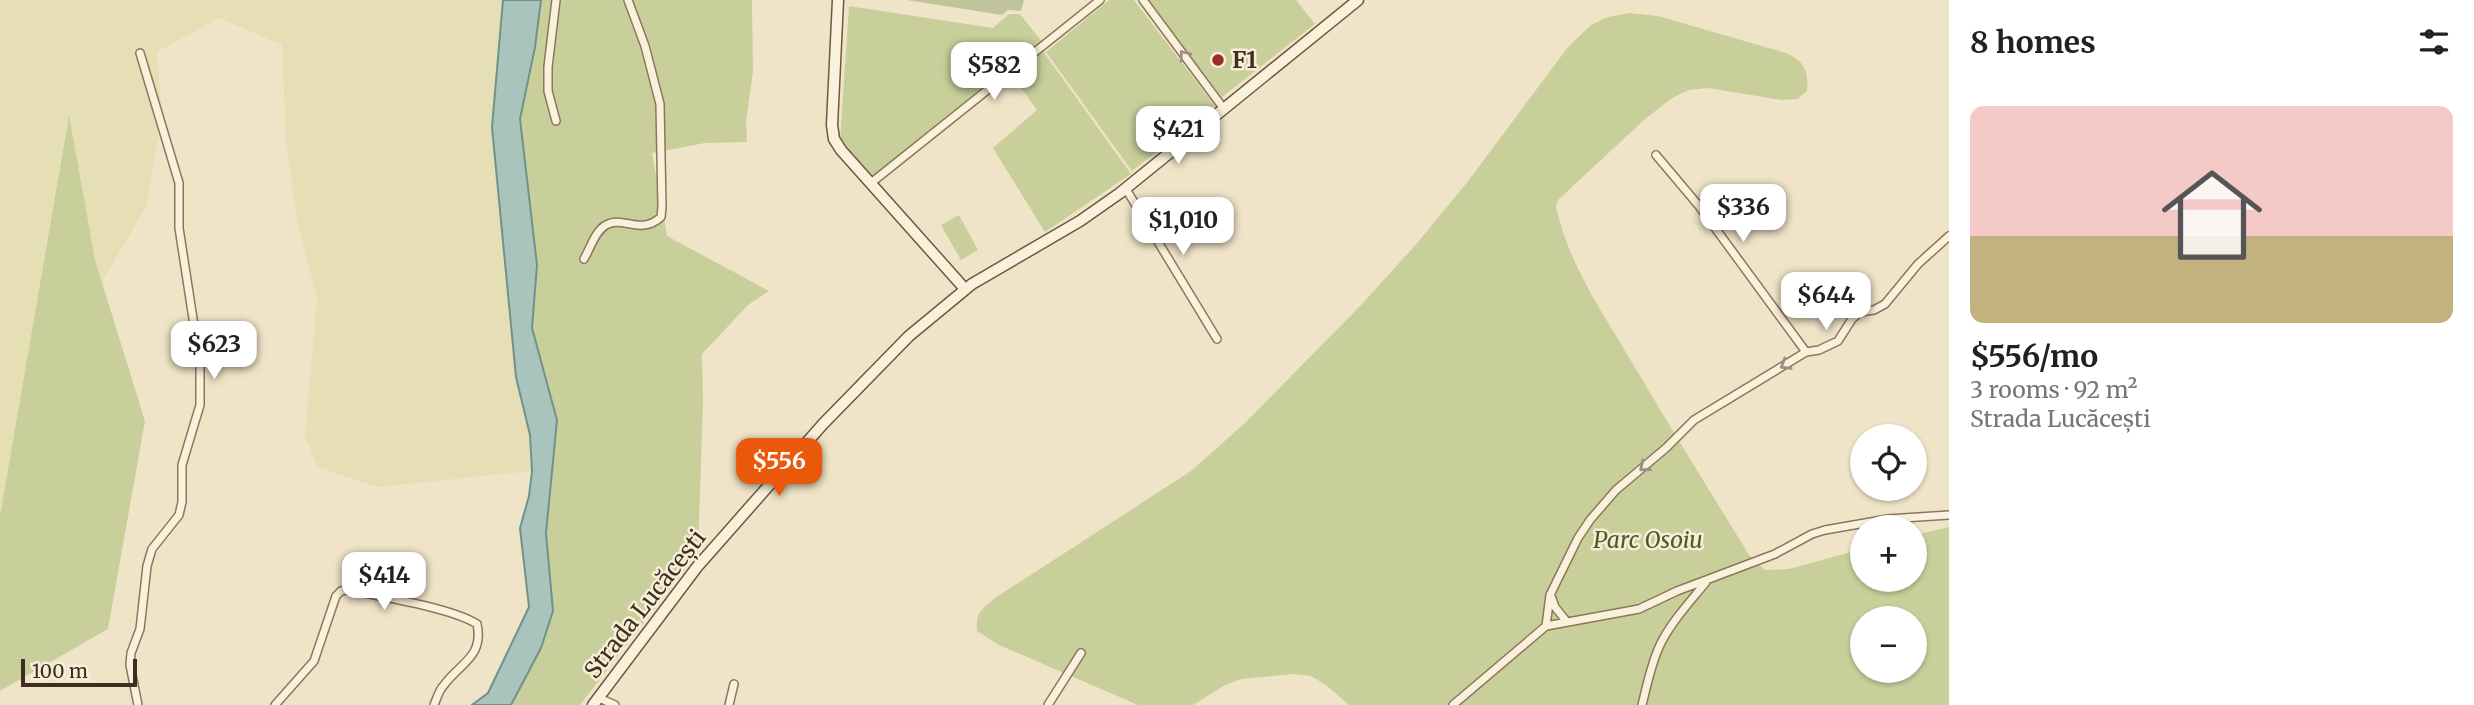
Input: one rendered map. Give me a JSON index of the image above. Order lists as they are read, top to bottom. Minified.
{"streets":{"main road":["Strada Lucăcești"]},"parks":["Parc Osoiu"],"places":["F1"],"scale_bar":"100 m","page":{"heading":"8 homes","price":["$582","$421","$336","$1,010","$644","$623","$556","$414"],"list":[{"name":"$556/mo","note":"3 rooms · 92 m² · Strada Lucăcești"}],"map_buttons":["+","−"],"scale":"100 m"}}
